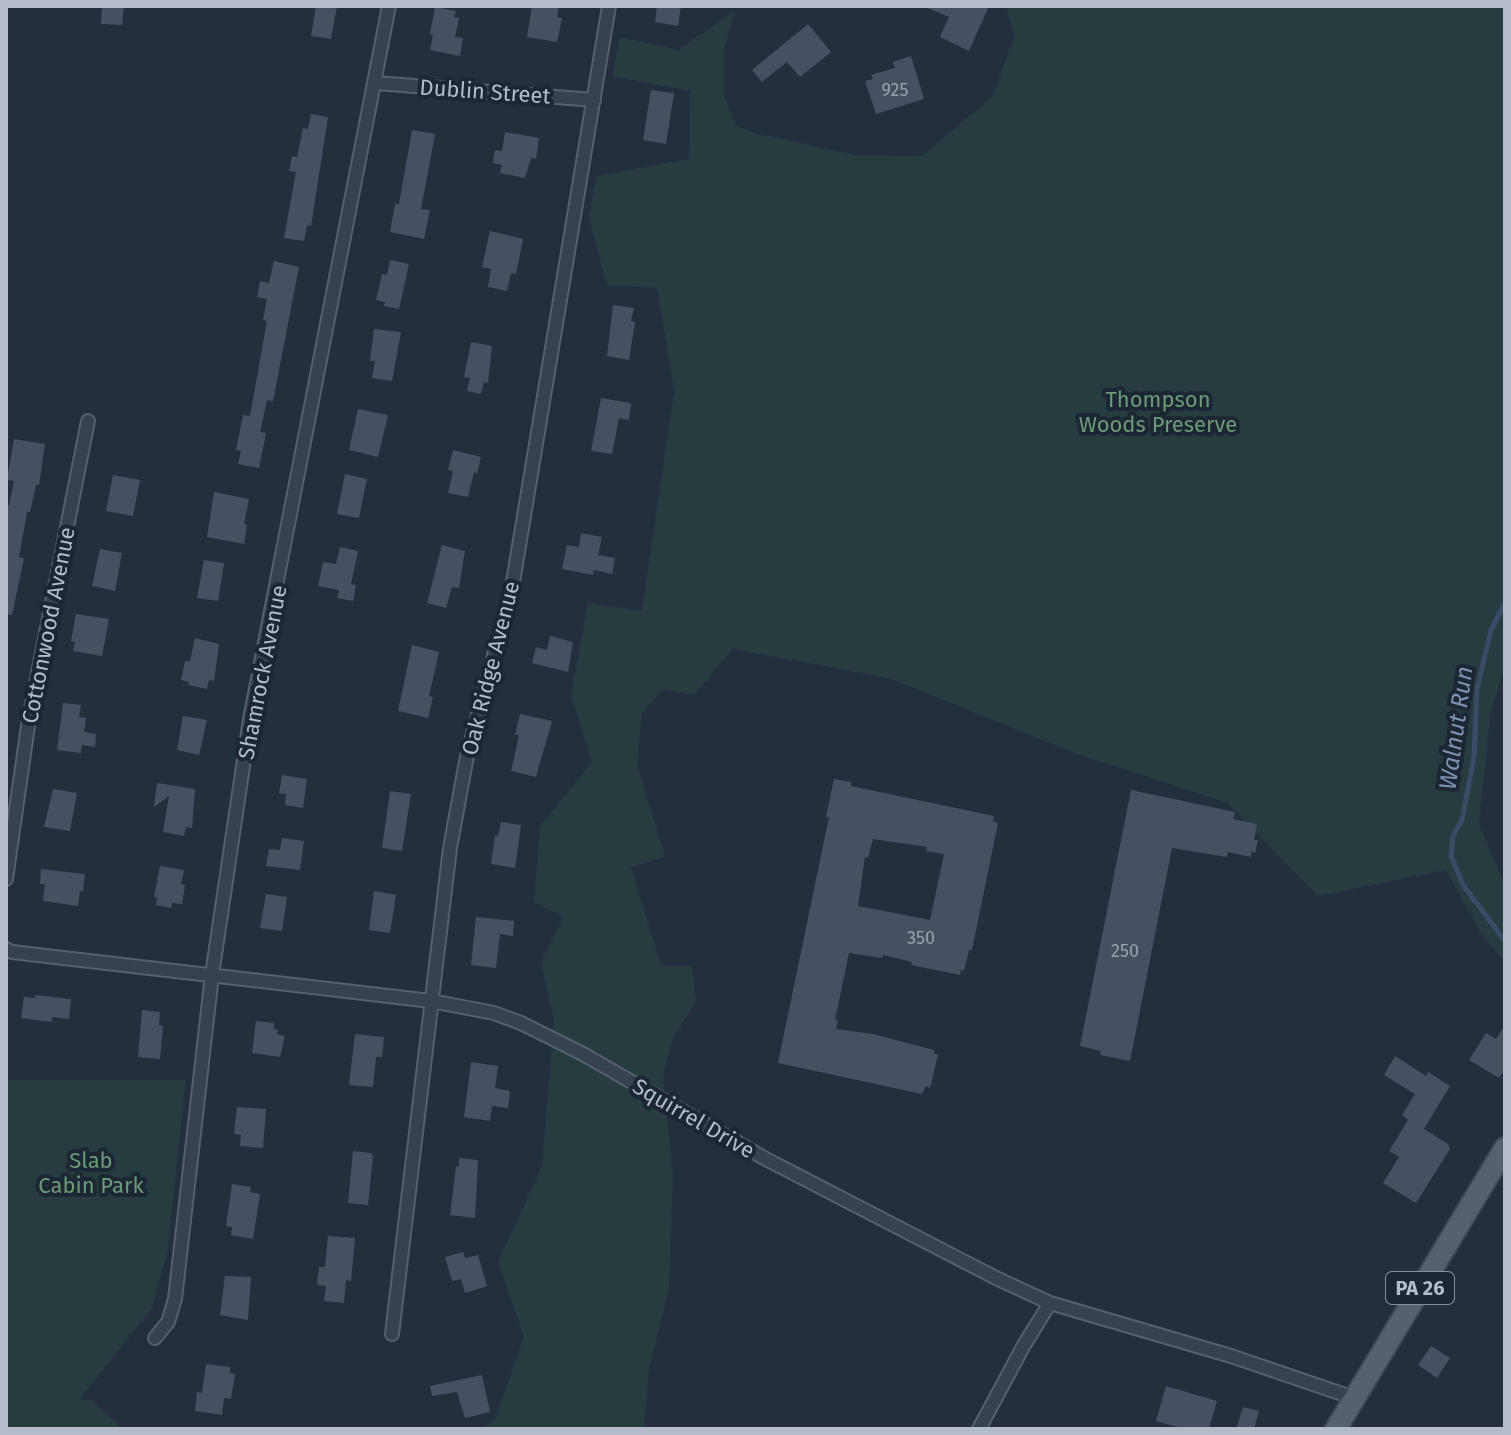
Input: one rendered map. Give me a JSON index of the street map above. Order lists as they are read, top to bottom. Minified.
{"streets":{"main road":["PA 26"],"street":["Dublin Street","Cottonwood Avenue","Oak Ridge Avenue","Shamrock Avenue","Squirrel Drive"]},"crossings":[["Dublin Street","Oak Ridge Avenue"],["Dublin Street","Shamrock Avenue"],["Oak Ridge Avenue","Squirrel Drive"],["Shamrock Avenue","Squirrel Drive"],["Squirrel Drive","PA 26"]],"water":["Walnut Run"],"parks":["Thompson Woods Preserve","Slab Cabin Park"],"house_numbers":["925","350","250"]}
